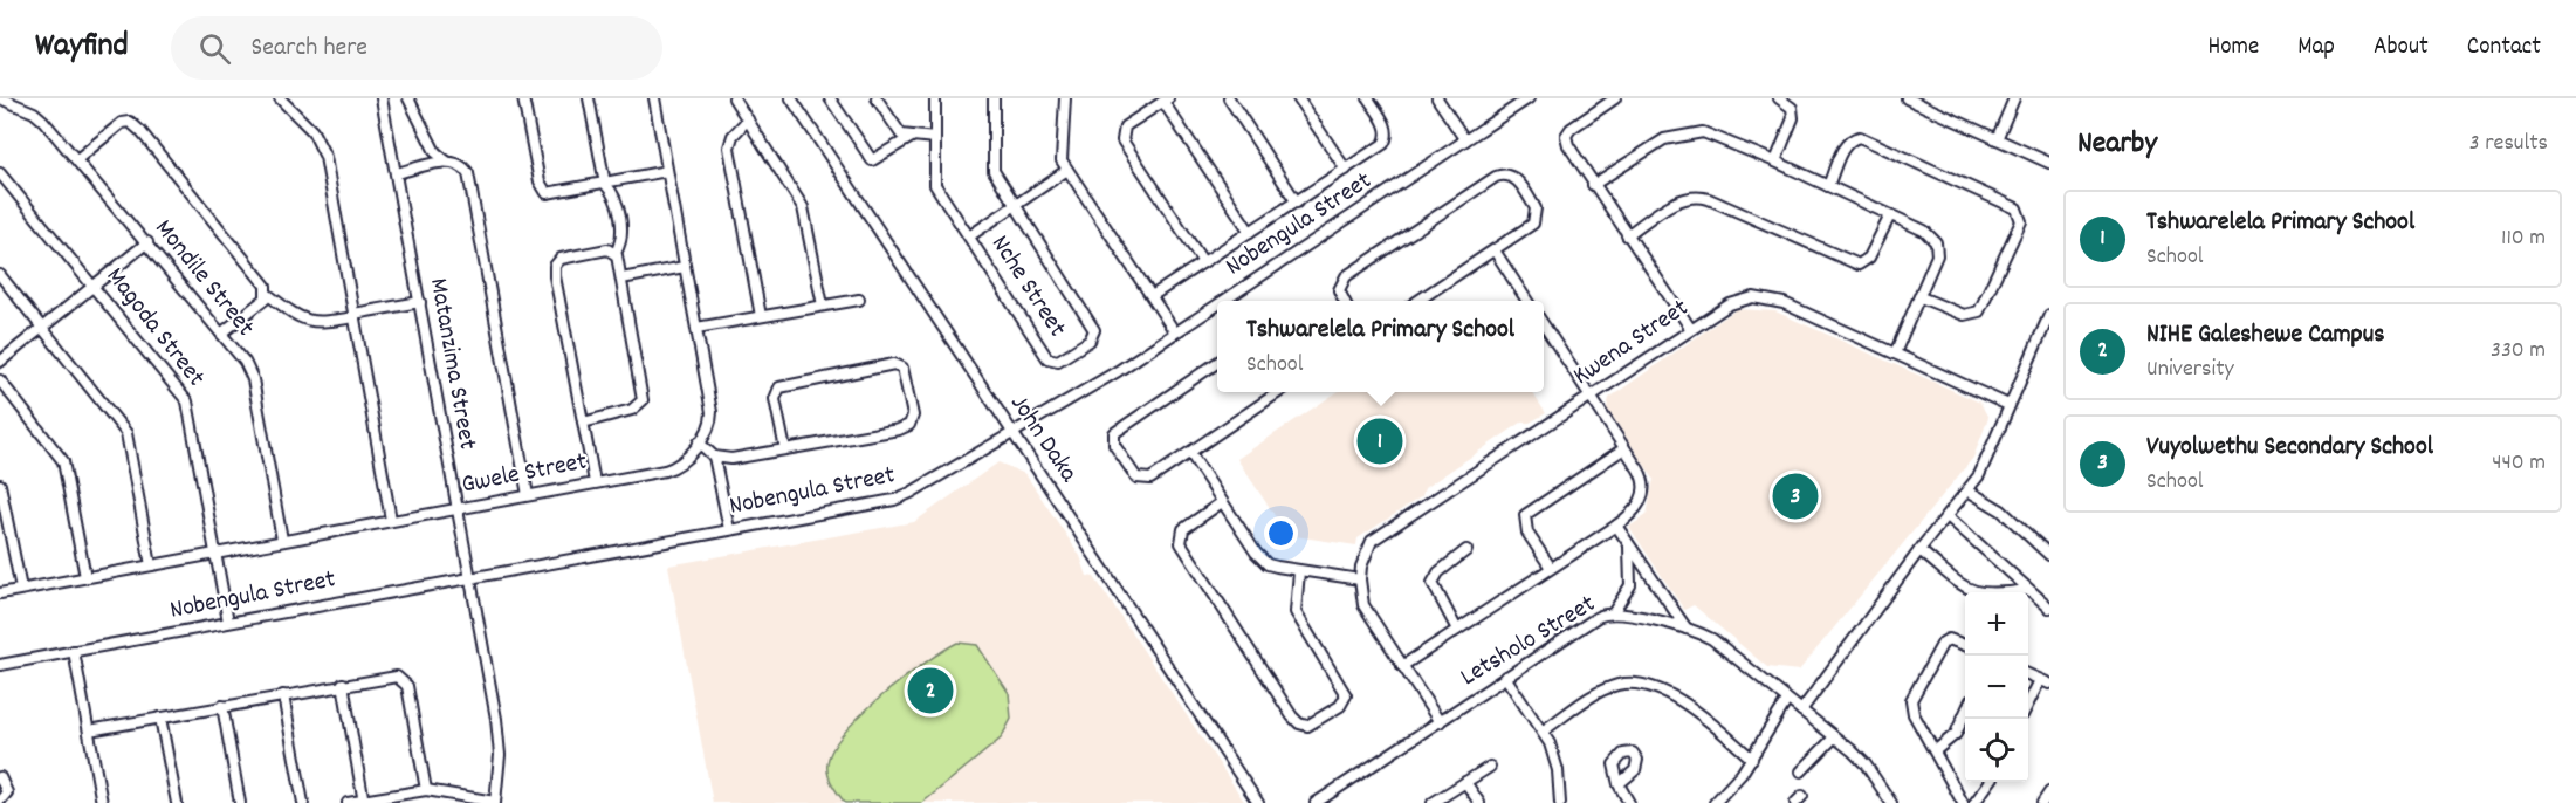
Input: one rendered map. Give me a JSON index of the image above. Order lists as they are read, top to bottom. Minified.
{"streets":{"street":["Nobengula Street","Mondile Street","Nche Street","Magoda Street","Kwena Street","Matanzima Street","John Daka","Gwele Street","Letsholo Street"]},"crossings":[["Nobengula Street","Magoda Street"],["Nobengula Street","Matanzima Street"],["Nobengula Street","John Daka"],["Mondile Street","Gwele Street"],["Magoda Street","Gwele Street"],["Kwena Street","Letsholo Street"],["Matanzima Street","Gwele Street"]],"page":{"header":"Wayfind","search":"Search here","nav":["Home","Map","About","Contact"],"heading":["Nearby","3 results"],"list":[{"mark":"1","name":"Tshwarelela Primary School","note":"School","value":"110 m"},{"mark":"2","name":"NIHE Galeshewe Campus","note":"University","value":"330 m"},{"mark":"3","name":"Vuyolwethu Secondary School","note":"School","value":"440 m"}],"popup":["Tshwarelela Primary School","School"],"pins":["1","3","2"],"map_buttons":["+","−"]}}
